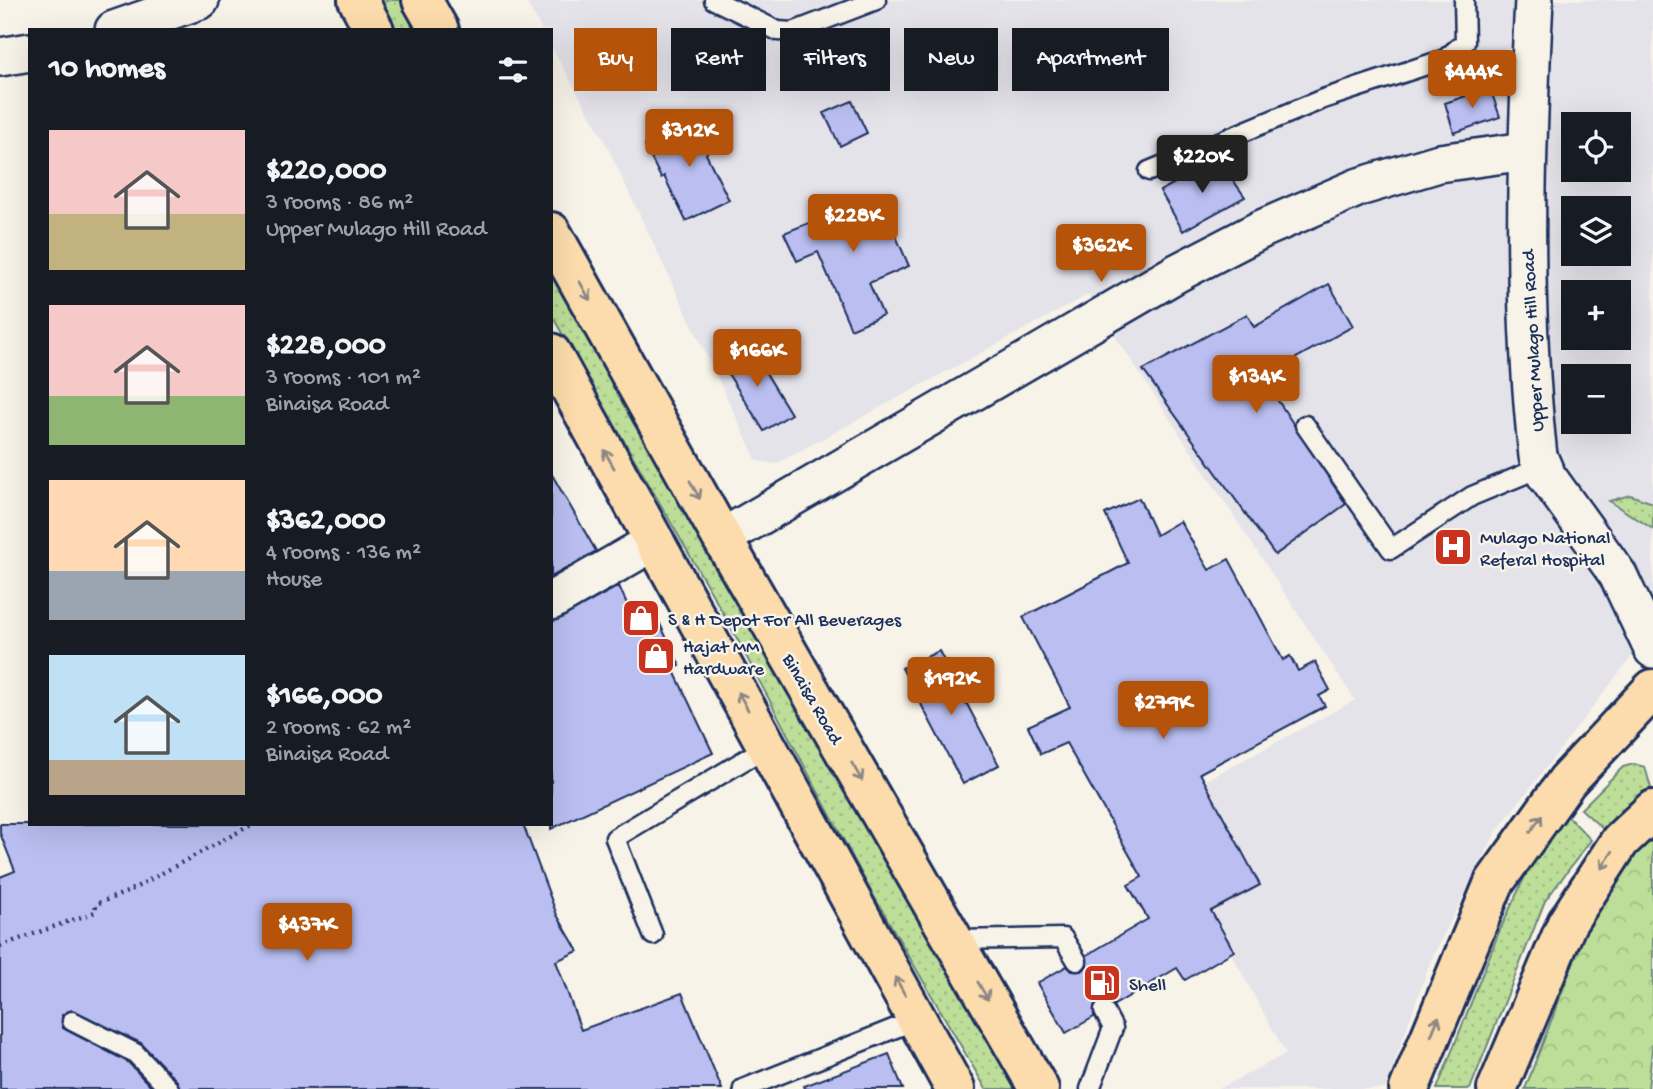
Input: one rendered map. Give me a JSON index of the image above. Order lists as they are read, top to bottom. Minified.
{"streets":{"main road":["Binaisa Road"],"street":["Upper Mulago Hill Road"]},"places":{"hospital":["Mulago National Referal Hospital"],"shop":["S & H Depot For All Beverages","Hajat MM Hardware"],"fuel station":["Shell"]},"page":{"chip":["Buy","Rent","Filters","New","Apartment"],"heading":"10 homes","price":["$444K","$312K","$220K","$228K","$362K","$166K","$134K","$192K","$279K","$437K"],"map_buttons":["+","−"],"list":[{"name":"$220,000","note":"3 rooms · 86 m² · Upper Mulago Hill Road"},{"name":"$228,000","note":"3 rooms · 101 m² · Binaisa Road"},{"name":"$362,000","note":"4 rooms · 136 m² · House"},{"name":"$166,000","note":"2 rooms · 62 m² · Binaisa Road"}]}}
